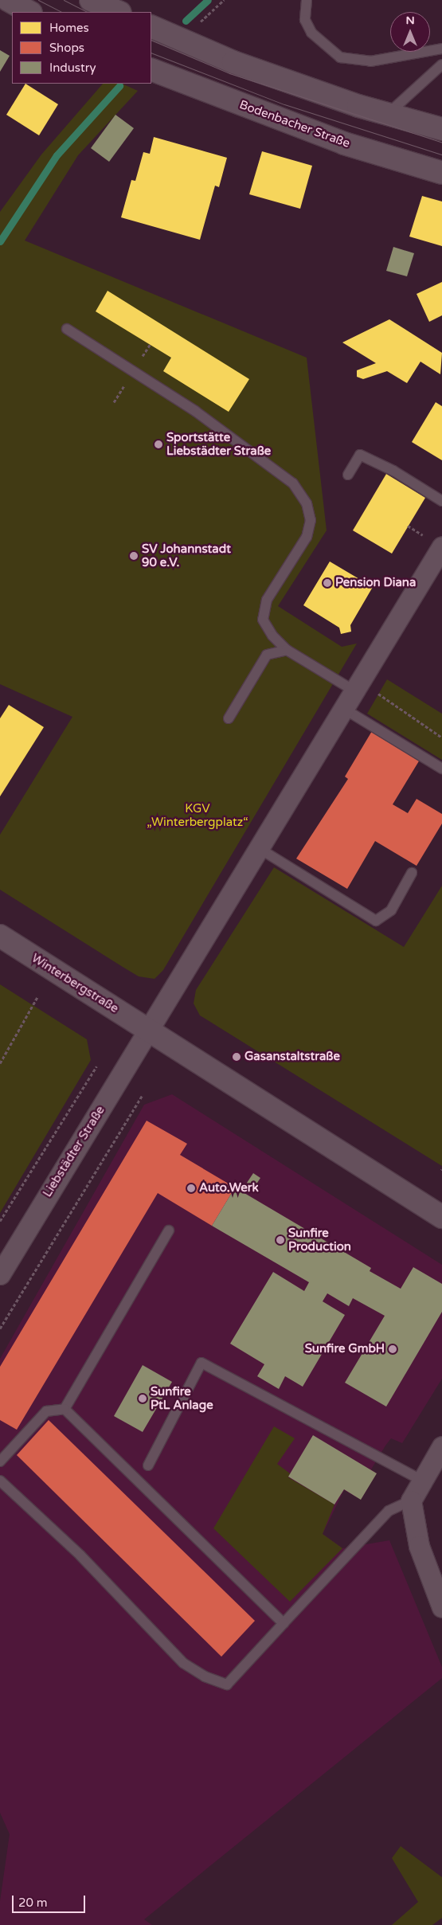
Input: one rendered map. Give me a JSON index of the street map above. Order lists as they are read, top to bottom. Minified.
{"streets":{"street":["Bodenbacher Straße","Winterbergstraße","Liebstädter Straße"]},"crossings":[["Winterbergstraße","Liebstädter Straße"]],"parks":["KGV „Winterbergplatz“"],"places":["Sportstätte Liebstädter Straße","SV Johannstadt 90 e.V.","Pension Diana","Gasanstaltstraße","Auto.Werk","Sunfire Production","Sunfire GmbH","Sunfire PtL Anlage"],"legend":["Homes","Shops","Industry"],"scale_bar":"20 m","north":"top"}
